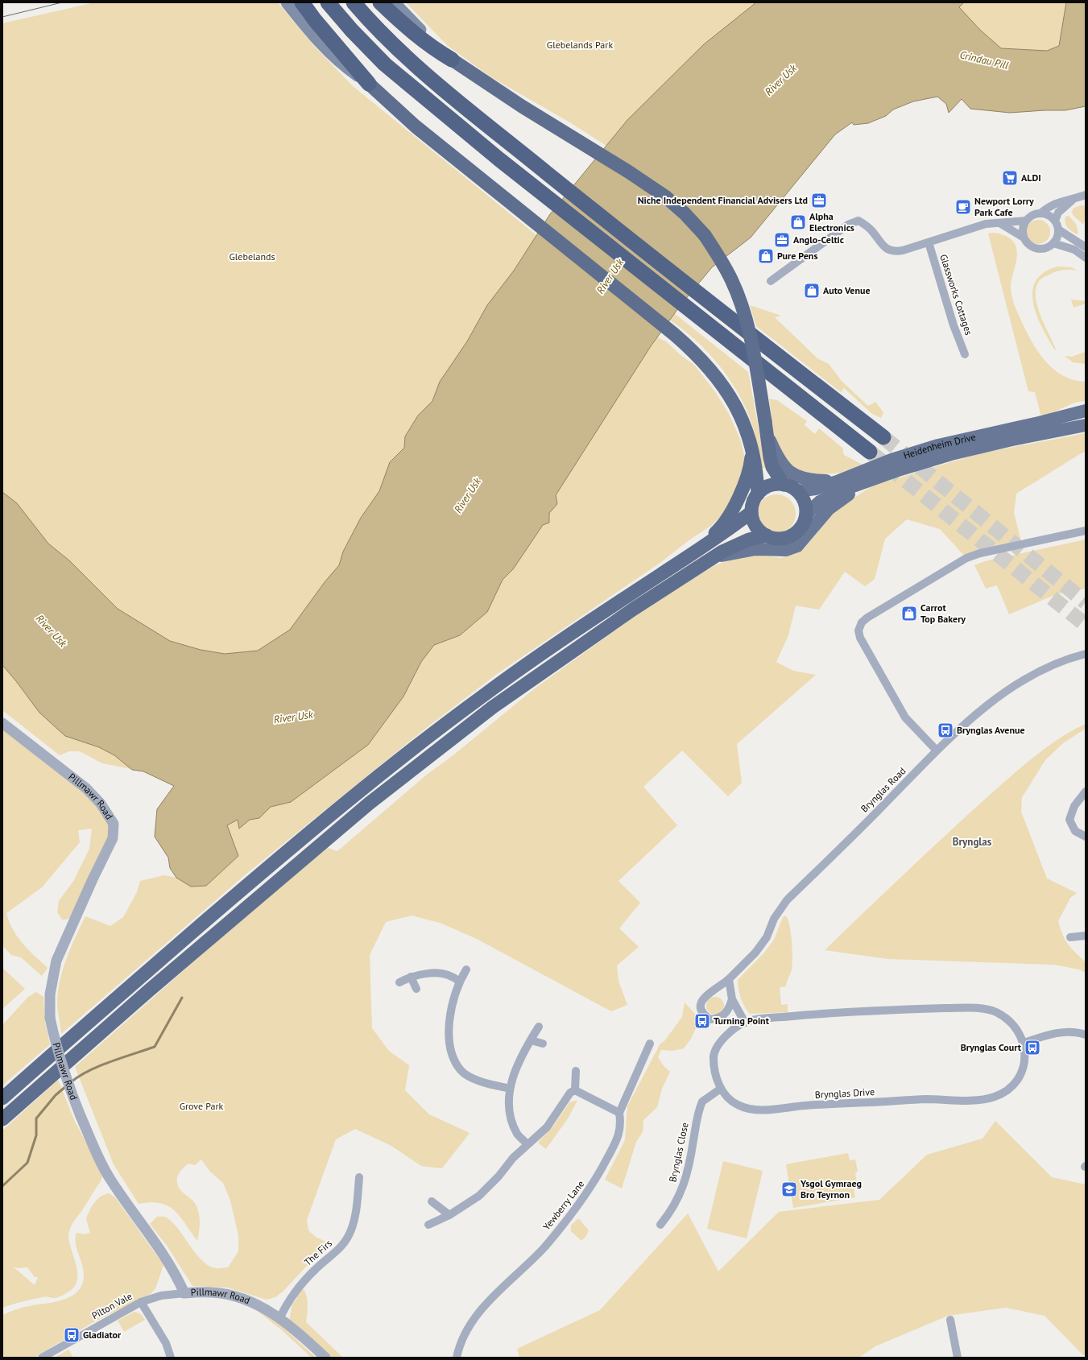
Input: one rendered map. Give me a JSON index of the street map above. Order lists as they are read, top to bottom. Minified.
{"streets":{"main road":["Heidenheim Drive"],"street":["Glassworks Cottages","Brynglas Road","Pillmawr Road","Brynglas Drive","Brynglas Close","Yewberry Lane","The Firs","Pilton Vale"]},"crossings":[["Pillmawr Road","The Firs"],["Pillmawr Road","Pilton Vale"],["Brynglas Drive","Brynglas Close"]],"districts":["Brynglas"],"water":["Crindau Pill","River Usk"],"parks":["Glebelands Park","Glebelands","Grove Park"],"places":{"supermarket":["ALDI"],"office":["Niche Independent Financial Advisers Ltd","Anglo-Celtic"],"cafe":["Newport Lorry Park Cafe"],"shop":["Alpha Electronics","Pure Pens","Auto Venue","Carrot Top Bakery"],"bus stop":["Brynglas Avenue","Turning Point","Brynglas Court","Gladiator"],"school or university":["Ysgol Gymraeg Bro Teyrnon"]}}
